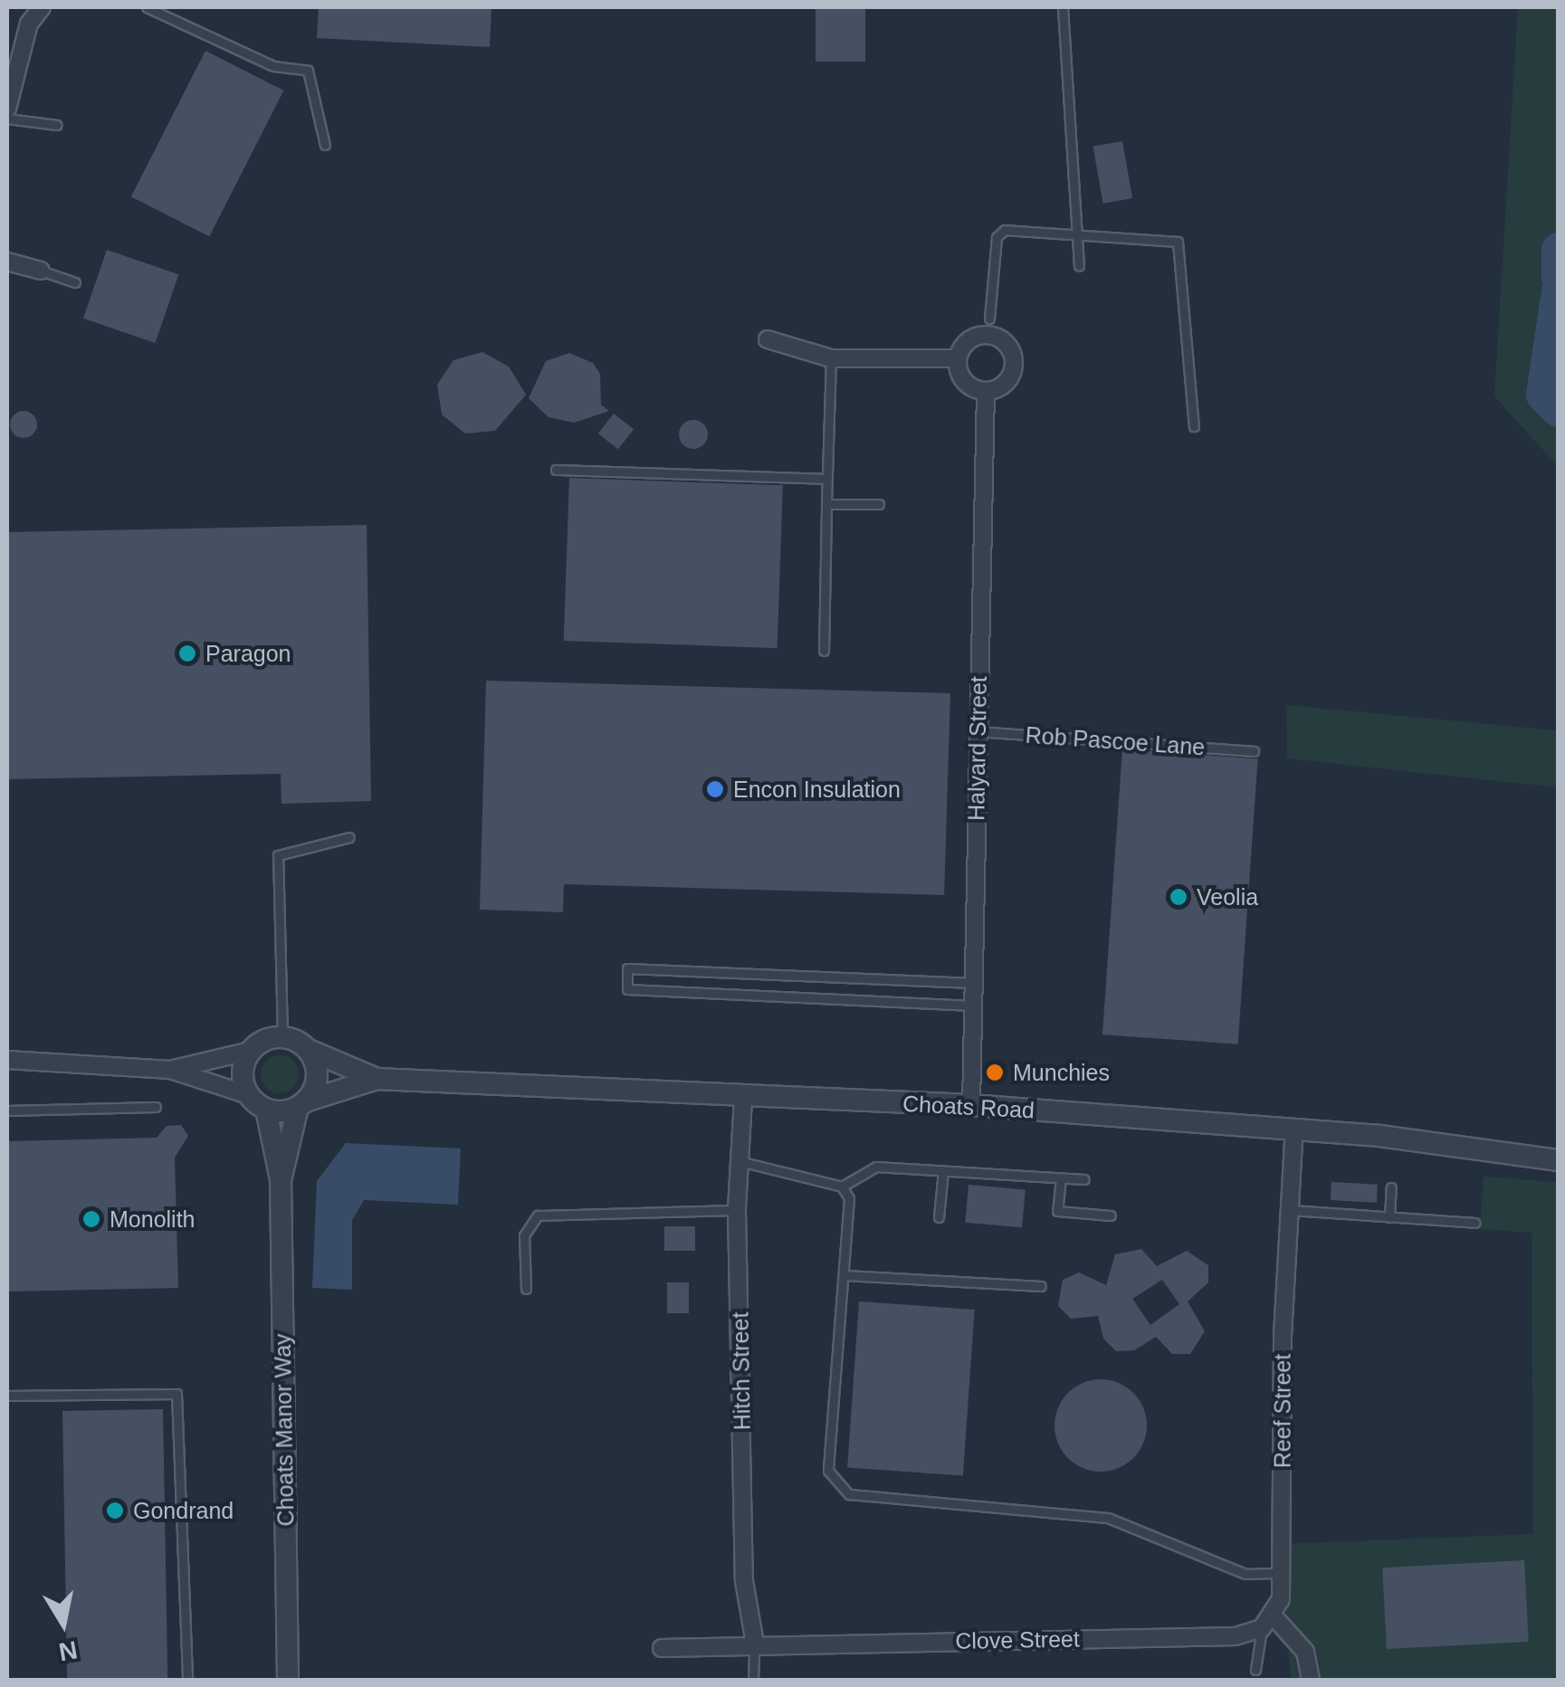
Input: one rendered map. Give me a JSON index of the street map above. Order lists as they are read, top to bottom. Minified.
{"streets":{"street":["Halyard Street","Choats Road","Hitch Street","Reef Street","Choats Manor Way","Clove Street"],"lane":["Rob Pascoe Lane"]},"crossings":[["Rob Pascoe Lane","Halyard Street"],["Halyard Street","Choats Road"],["Choats Road","Hitch Street"],["Choats Road","Reef Street"],["Choats Road","Choats Manor Way"],["Hitch Street","Clove Street"],["Reef Street","Clove Street"]],"places":["Paragon","Encon Insulation","Veolia","Munchies","Monolith","Gondrand"],"north":"bottom"}
